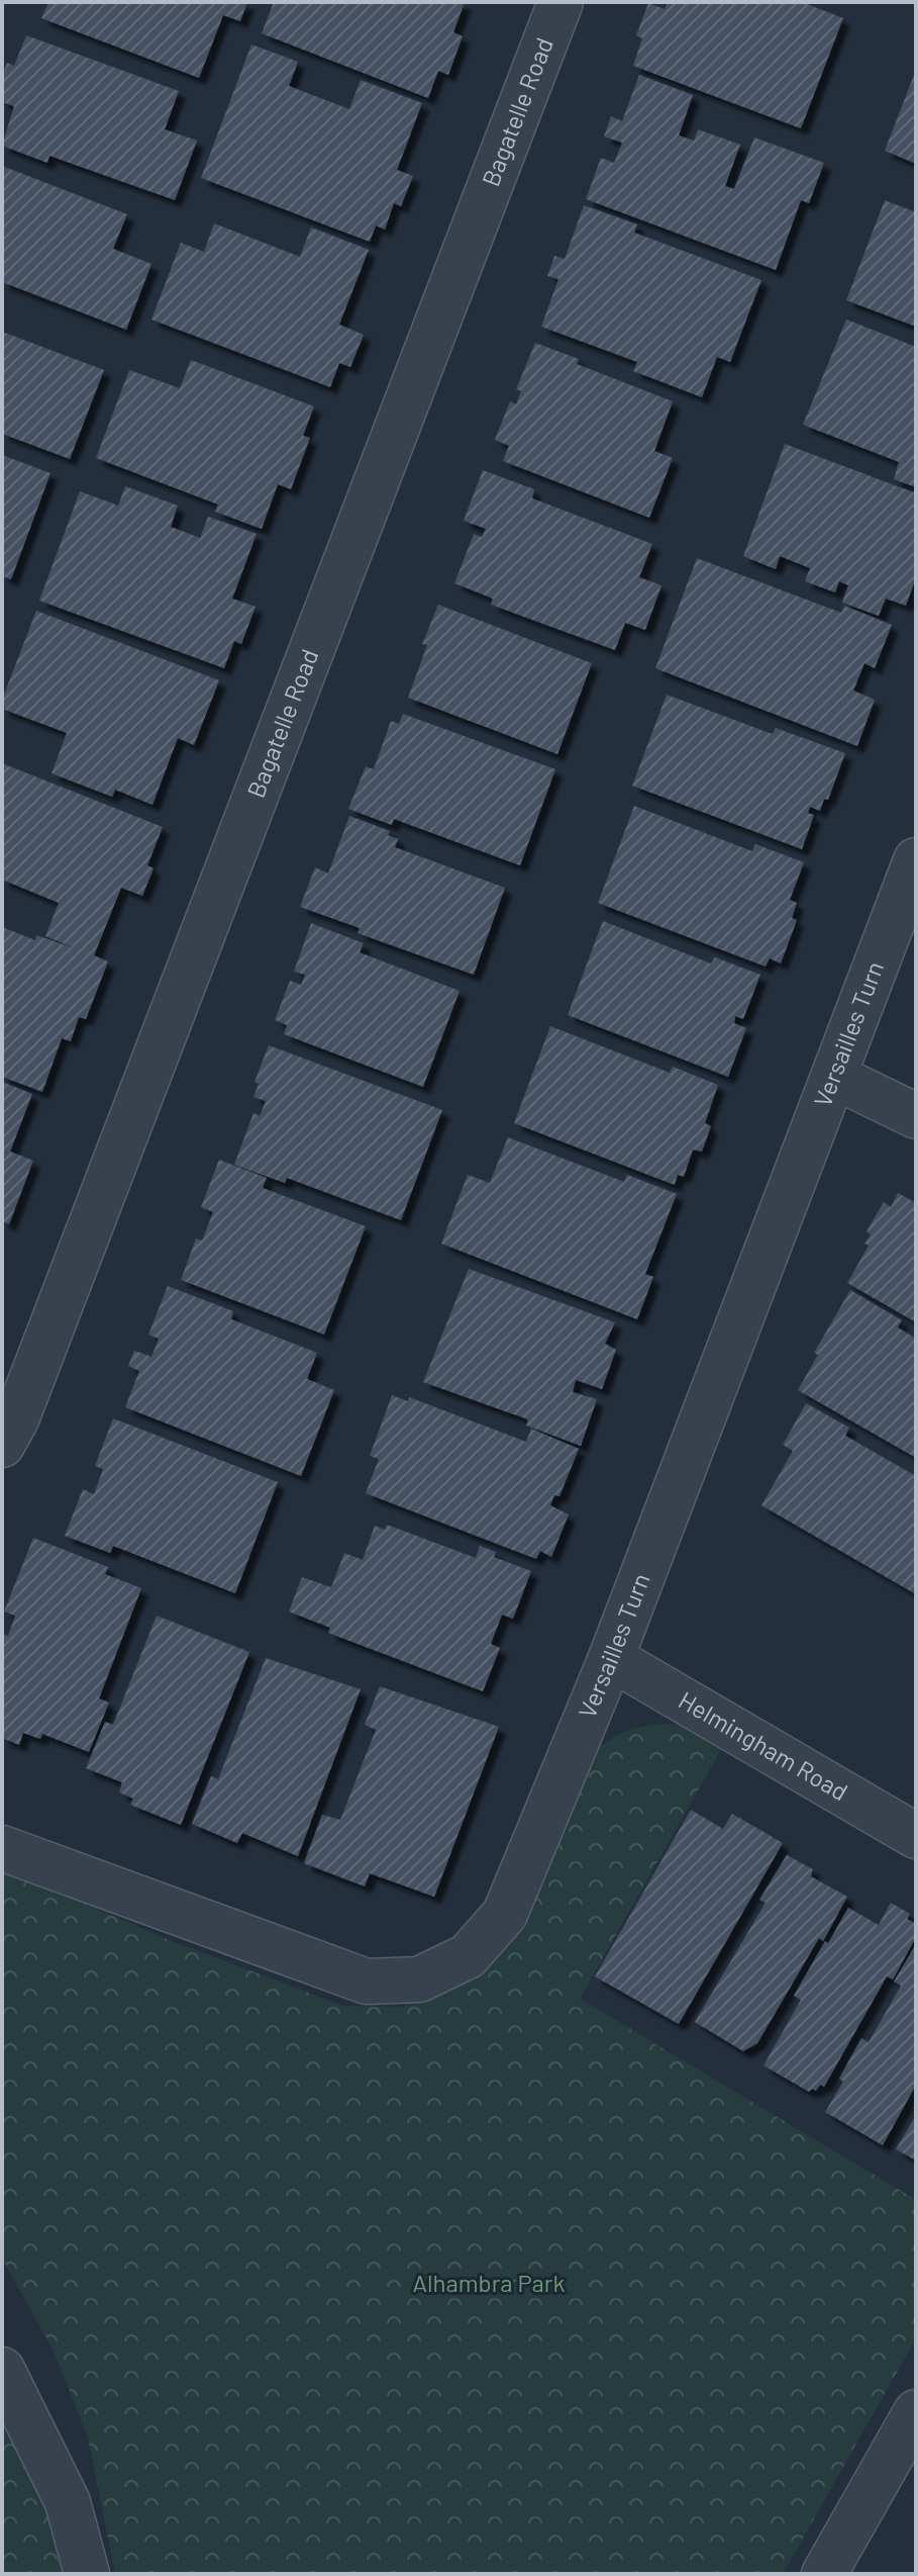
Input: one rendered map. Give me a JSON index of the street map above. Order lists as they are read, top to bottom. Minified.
{"streets":{"street":["Bagatelle Road","Versailles Turn","Helmingham Road"]},"crossings":[["Versailles Turn","Helmingham Road"]],"parks":["Alhambra Park"]}
